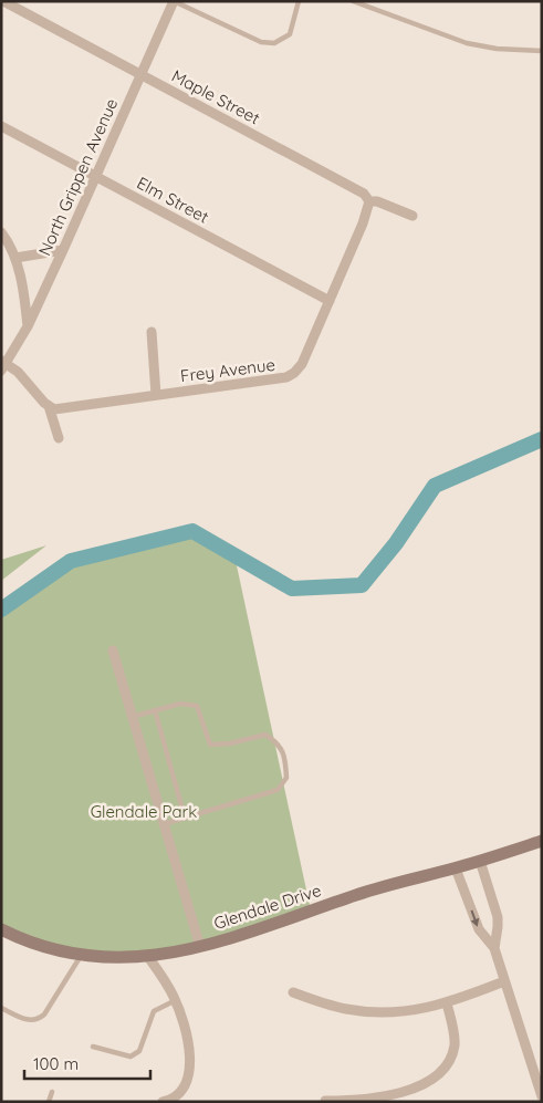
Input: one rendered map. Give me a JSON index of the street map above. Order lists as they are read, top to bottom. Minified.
{"streets":{"street":["Maple Street","North Grippen Avenue","Elm Street","Frey Avenue","Glendale Drive"]},"crossings":[["Maple Street","North Grippen Avenue"],["Maple Street","Frey Avenue"],["North Grippen Avenue","Elm Street"],["Elm Street","Frey Avenue"]],"parks":["Glendale Park"],"scale_bar":"100 m"}
